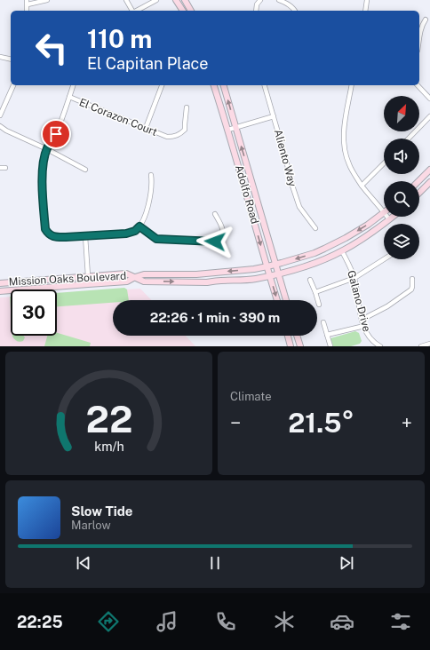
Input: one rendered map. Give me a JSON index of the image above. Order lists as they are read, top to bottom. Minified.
{"streets":{"main road":["Adolfo Road","Mission Oaks Boulevard"],"street":["El Corazon Court","Aliento Way","Galano Drive"]},"crossings":[["Adolfo Road","Mission Oaks Boulevard"],["Mission Oaks Boulevard","Galano Drive"]],"north":"top right","page":{"turn":["110 m","El Capitan Place"],"limit":"30","trip":"22:26 · 1 min · 390 m","tile":"Climate","heat":["−","21.5°","+"],"song":["Slow Tide","Marlow"],"tabs":"22:25","gauge":["22","km/h"]}}
